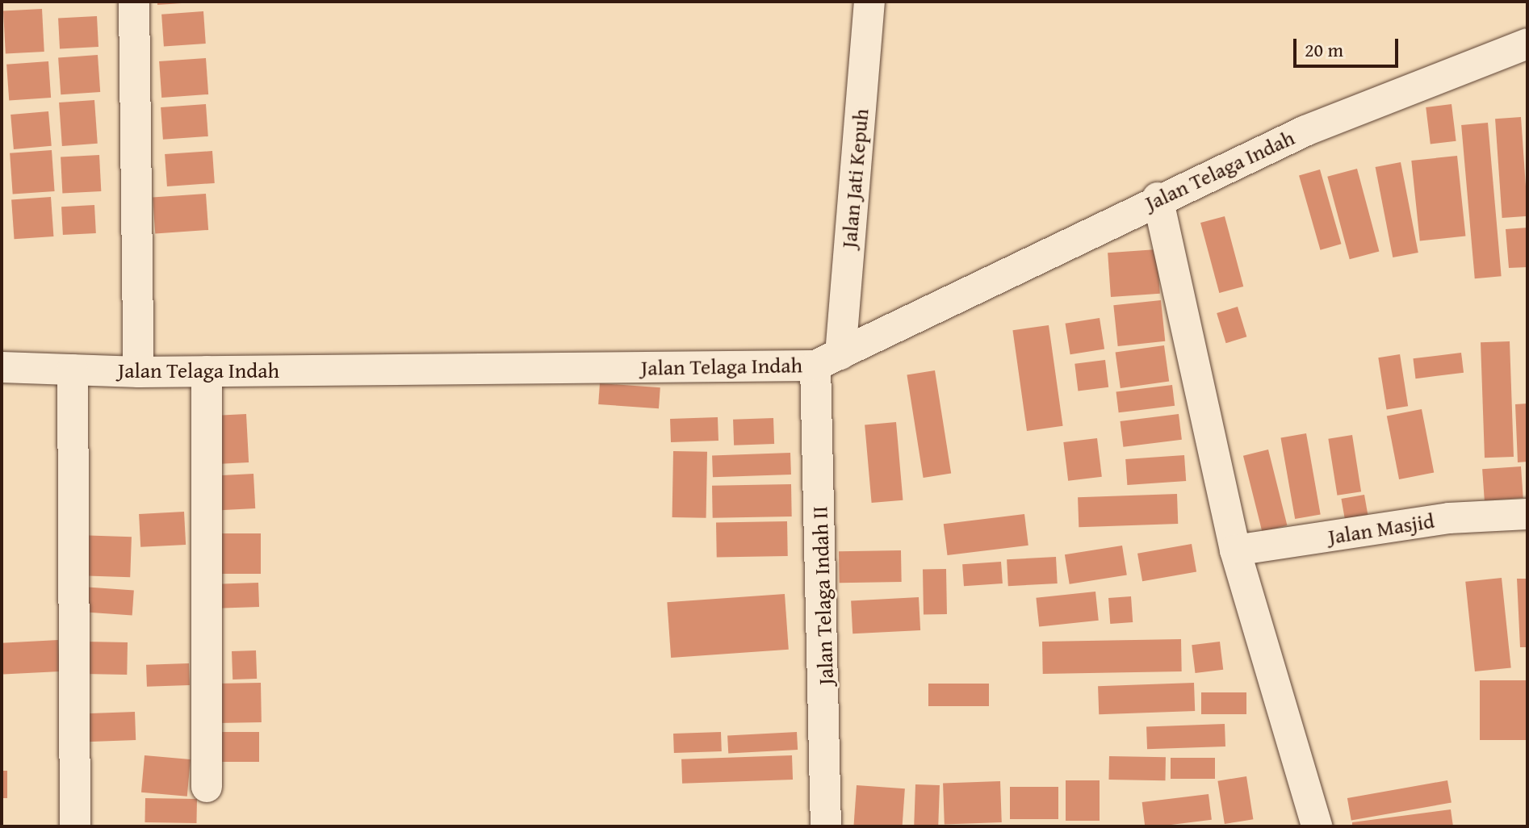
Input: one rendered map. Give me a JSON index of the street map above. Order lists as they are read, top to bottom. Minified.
{"streets":{"street":["Jalan Telaga Indah","Jalan Jati Kepuh","Jalan Masjid","Jalan Telaga Indah II"]},"crossings":[["Jalan Telaga Indah","Jalan Jati Kepuh"],["Jalan Telaga Indah","Jalan Telaga Indah II"],["Jalan Jati Kepuh","Jalan Telaga Indah II"]],"scale_bar":"20 m"}
